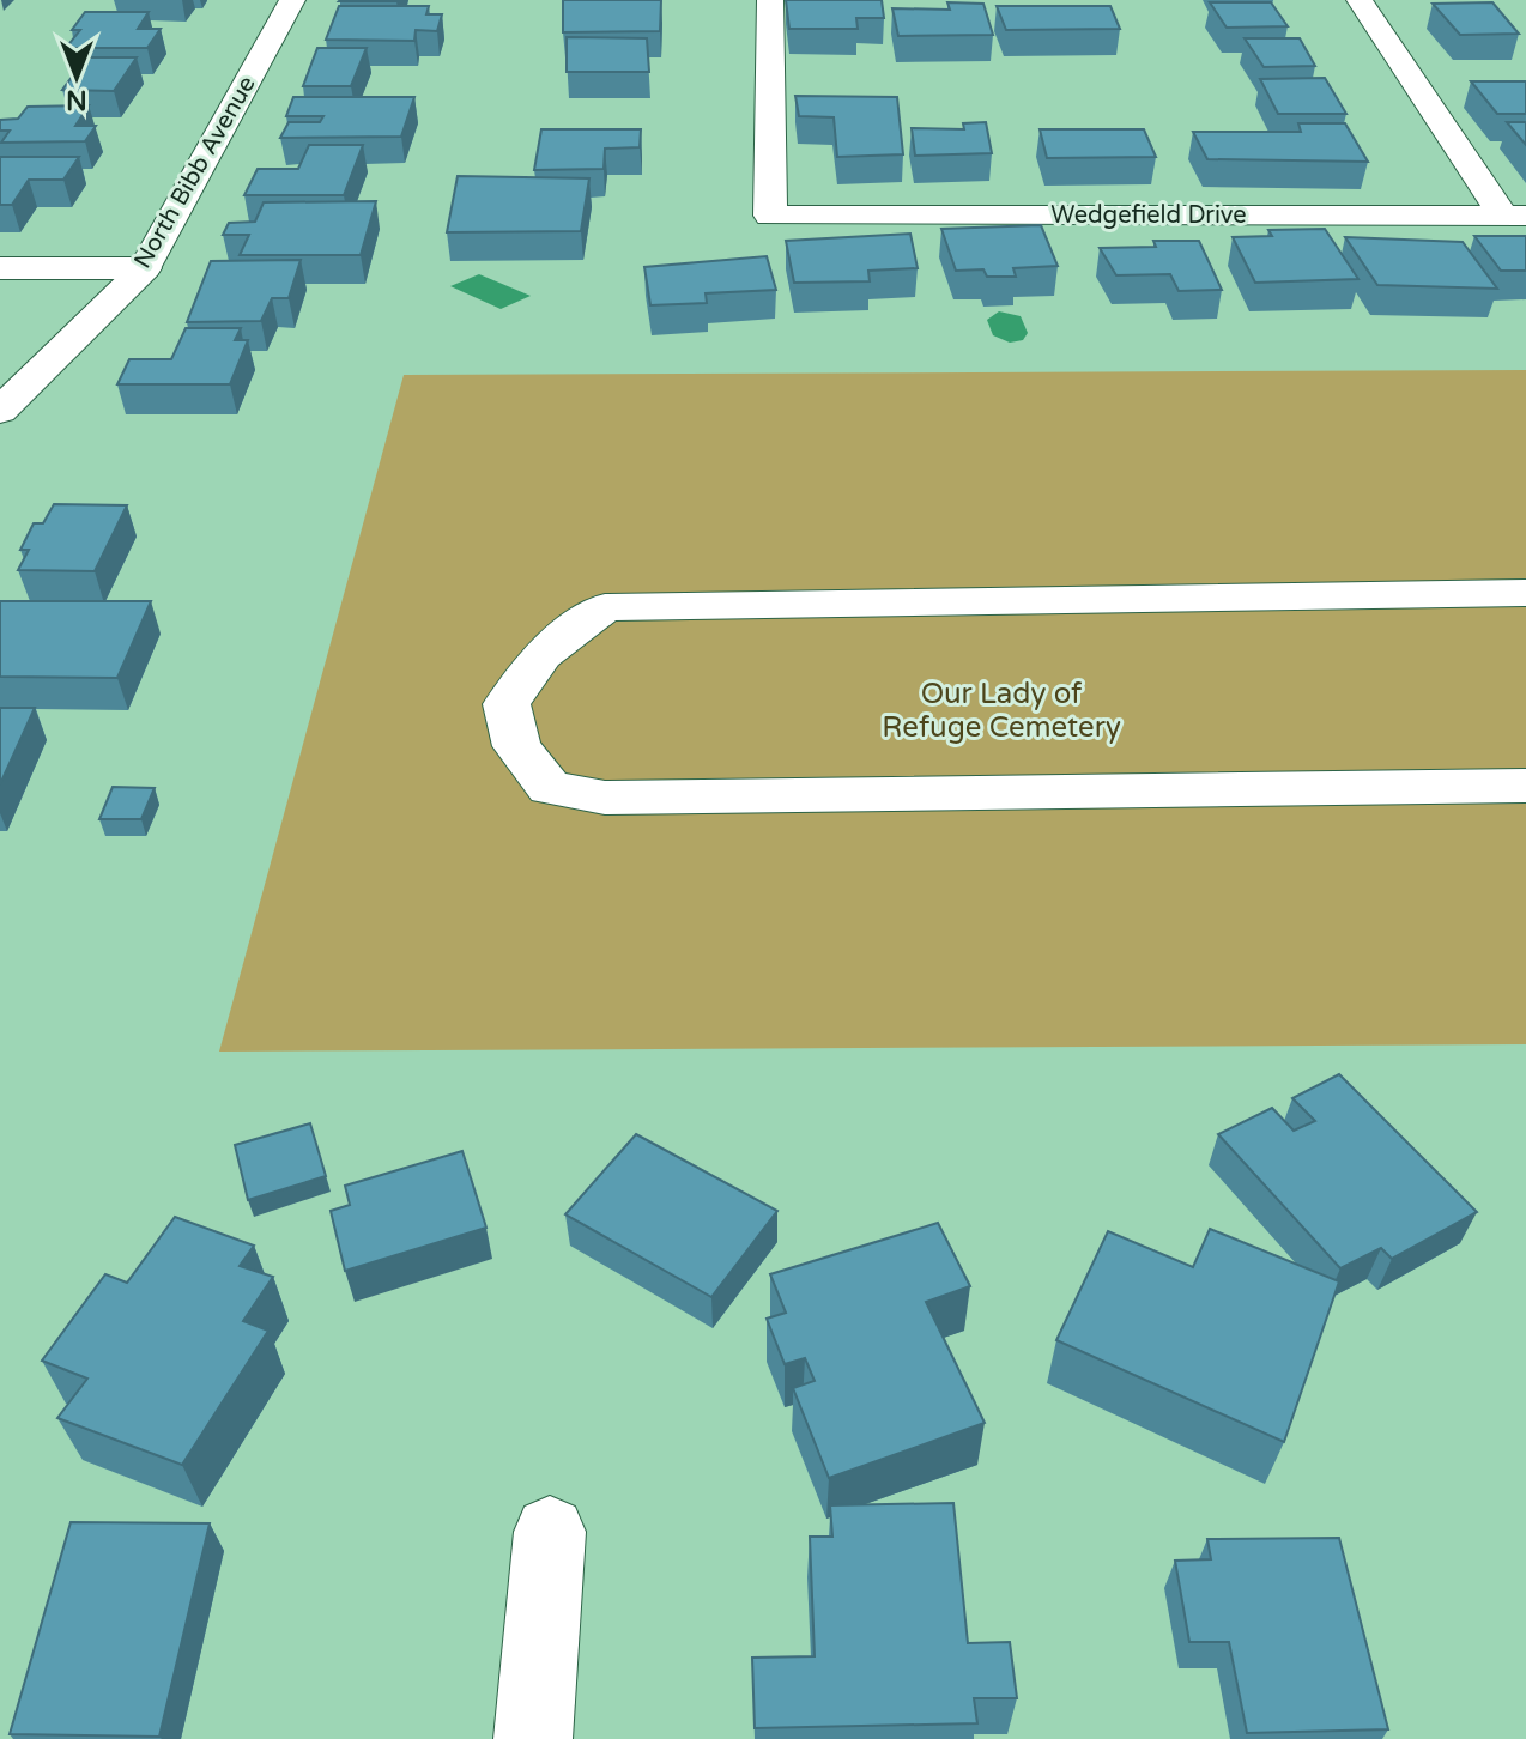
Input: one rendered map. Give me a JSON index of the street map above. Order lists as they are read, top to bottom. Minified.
{"streets":{"street":["North Bibb Avenue","Wedgefield Drive"]},"parks":["Our Lady of Refuge Cemetery"],"north":"bottom"}
